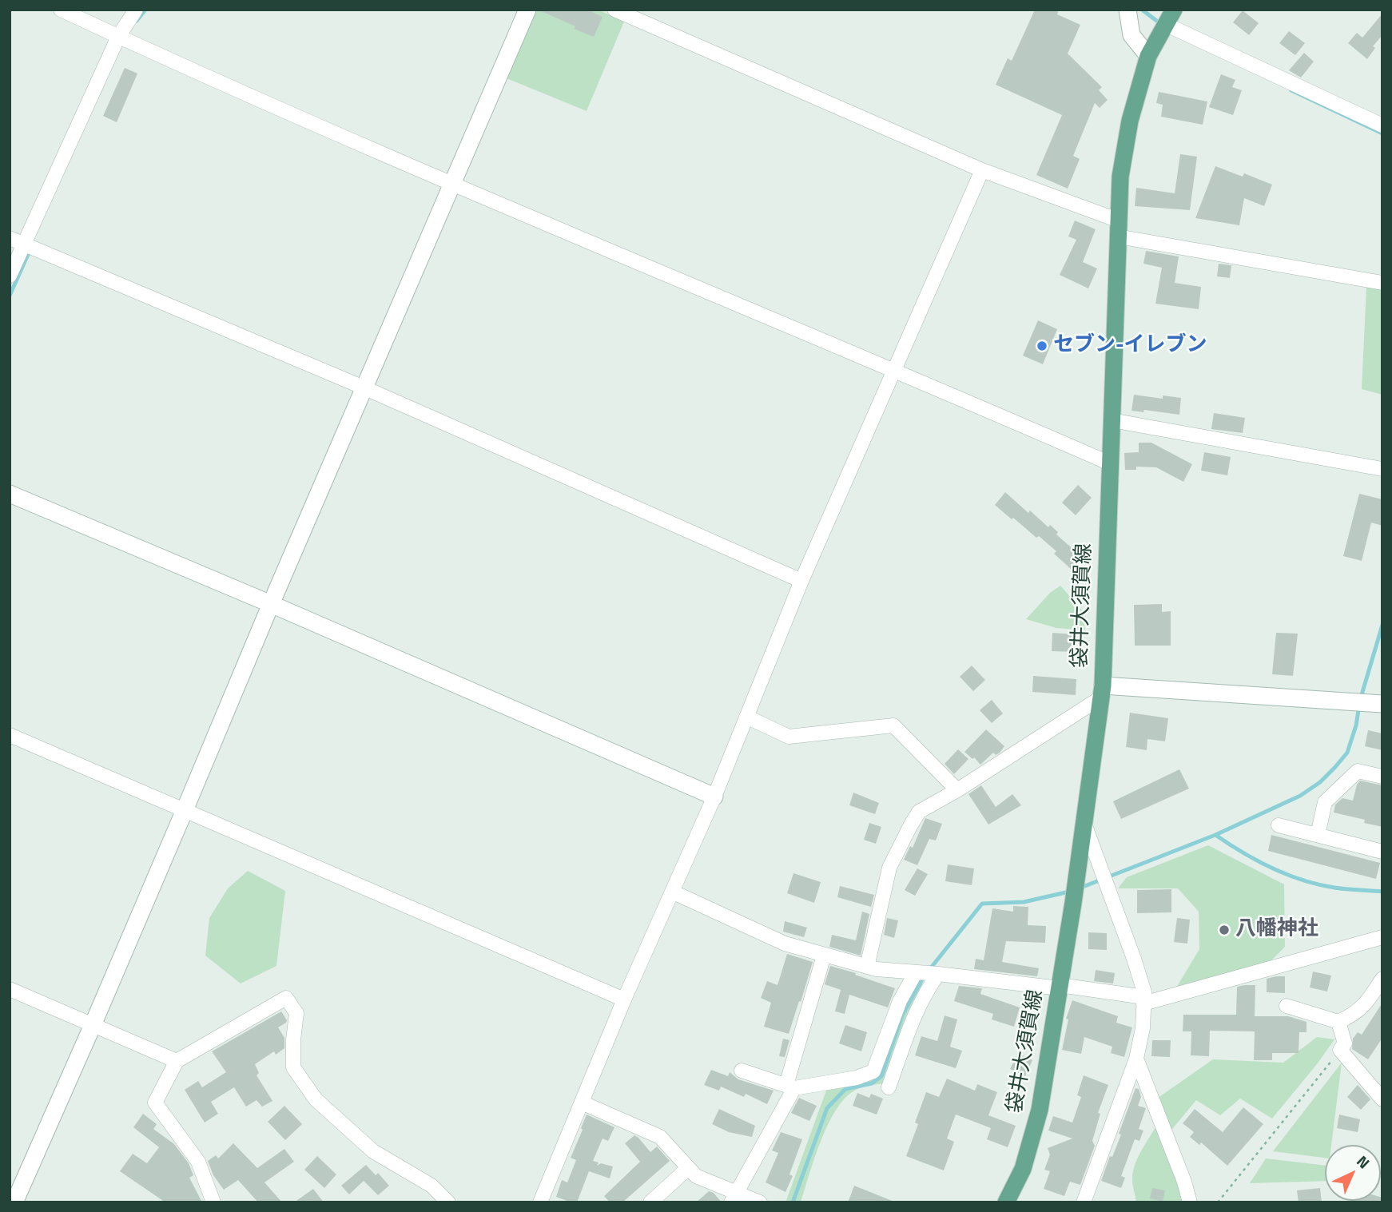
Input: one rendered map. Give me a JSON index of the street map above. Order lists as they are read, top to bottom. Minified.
{"streets":{"main road":["袋井大須賀線"]},"places":["セブン-イレブン","八幡神社"],"north":"top right"}
